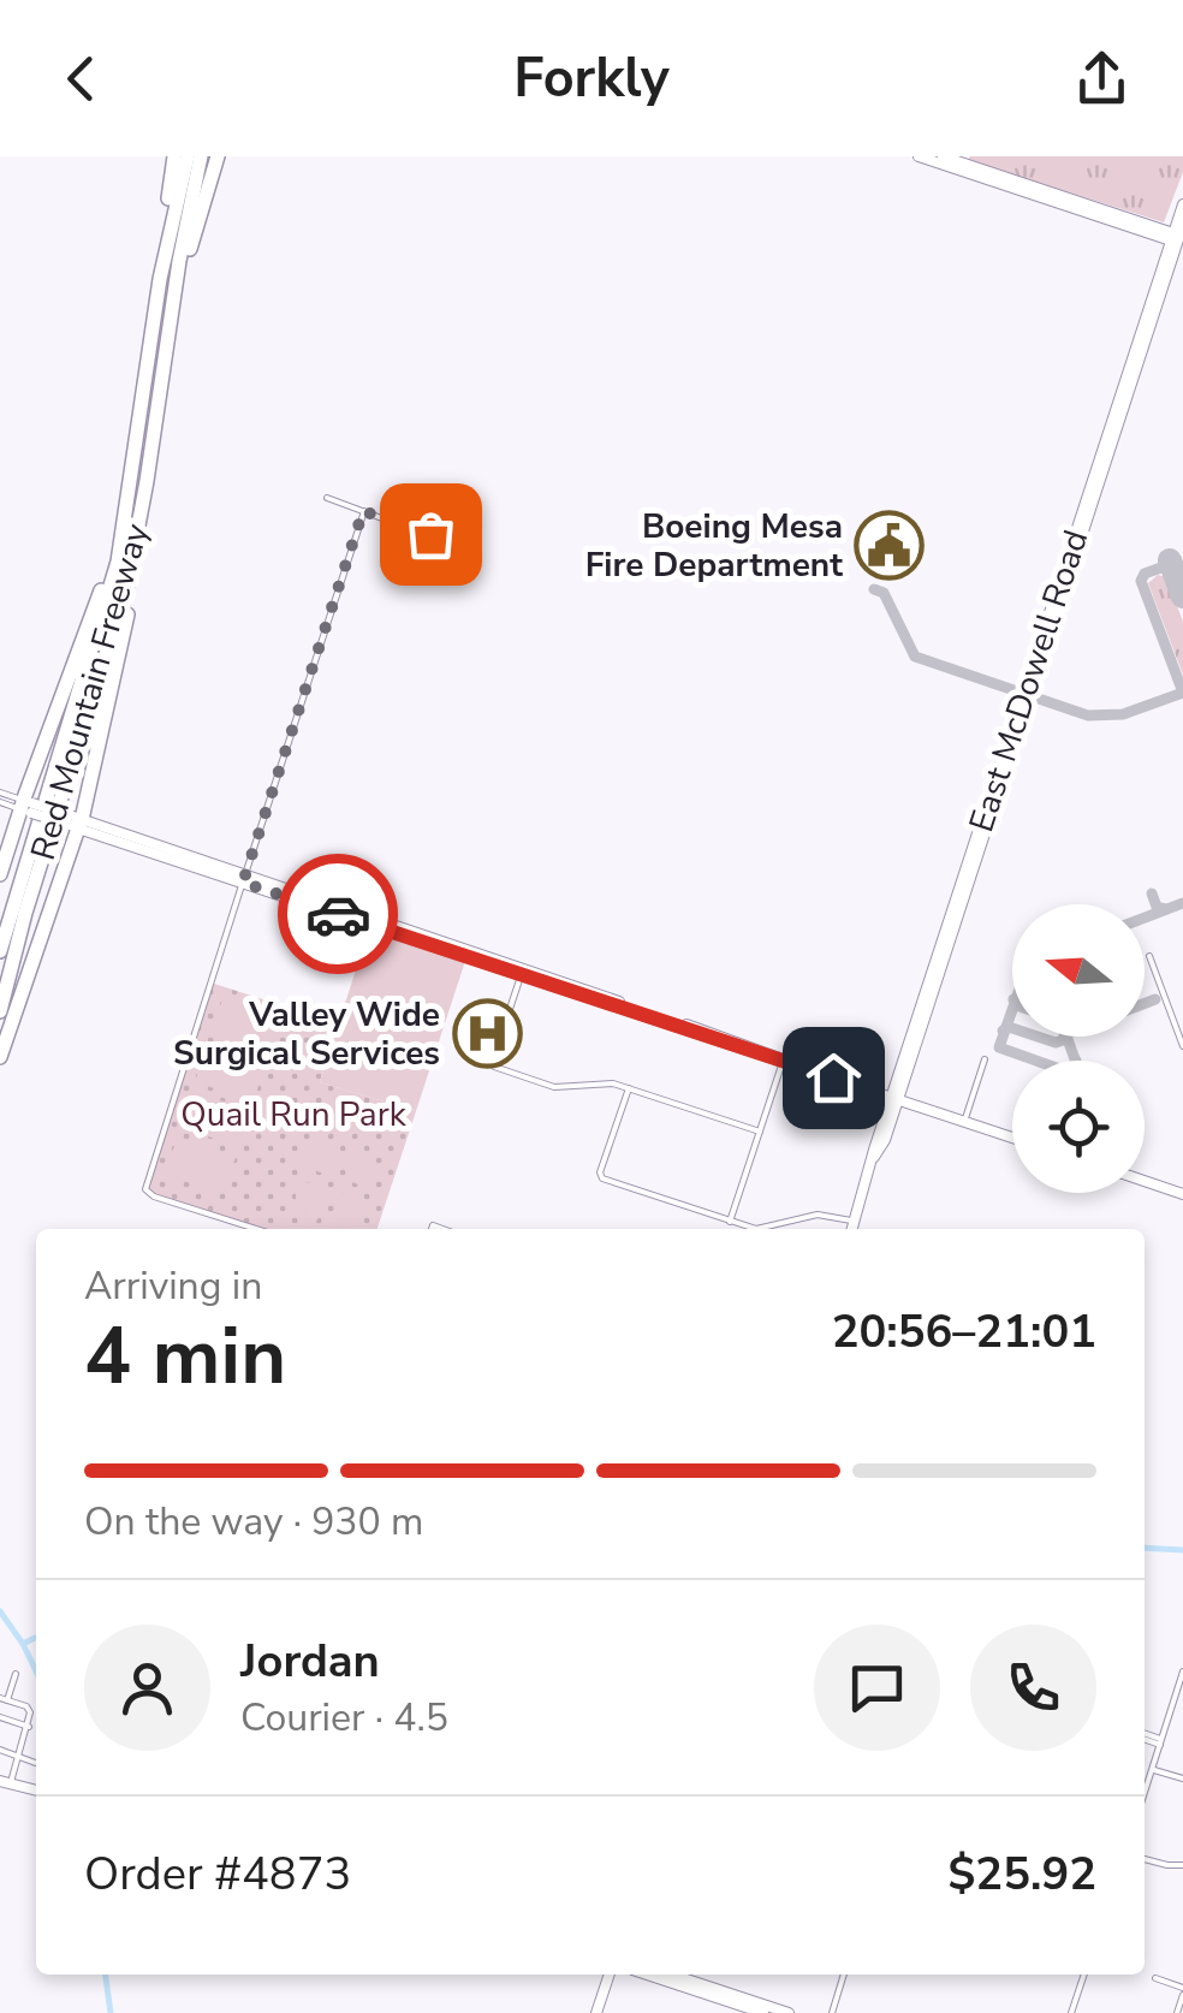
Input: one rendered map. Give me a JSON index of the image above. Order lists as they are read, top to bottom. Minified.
{"streets":{"highway":["Red Mountain Freeway"],"main road":["East McDowell Road"]},"parks":["Quail Run Park"],"places":{"public building":["Boeing Mesa Fire Department"],"hospital":["Valley Wide Surgical Services"]},"north":"left","page":{"header":"Forkly","heading":["4 min","Arriving in","20:56–21:01"],"panel":["Jordan","Courier · 4.5","Order #4873","$25.92"],"bar":"On the way · 930 m"}}
